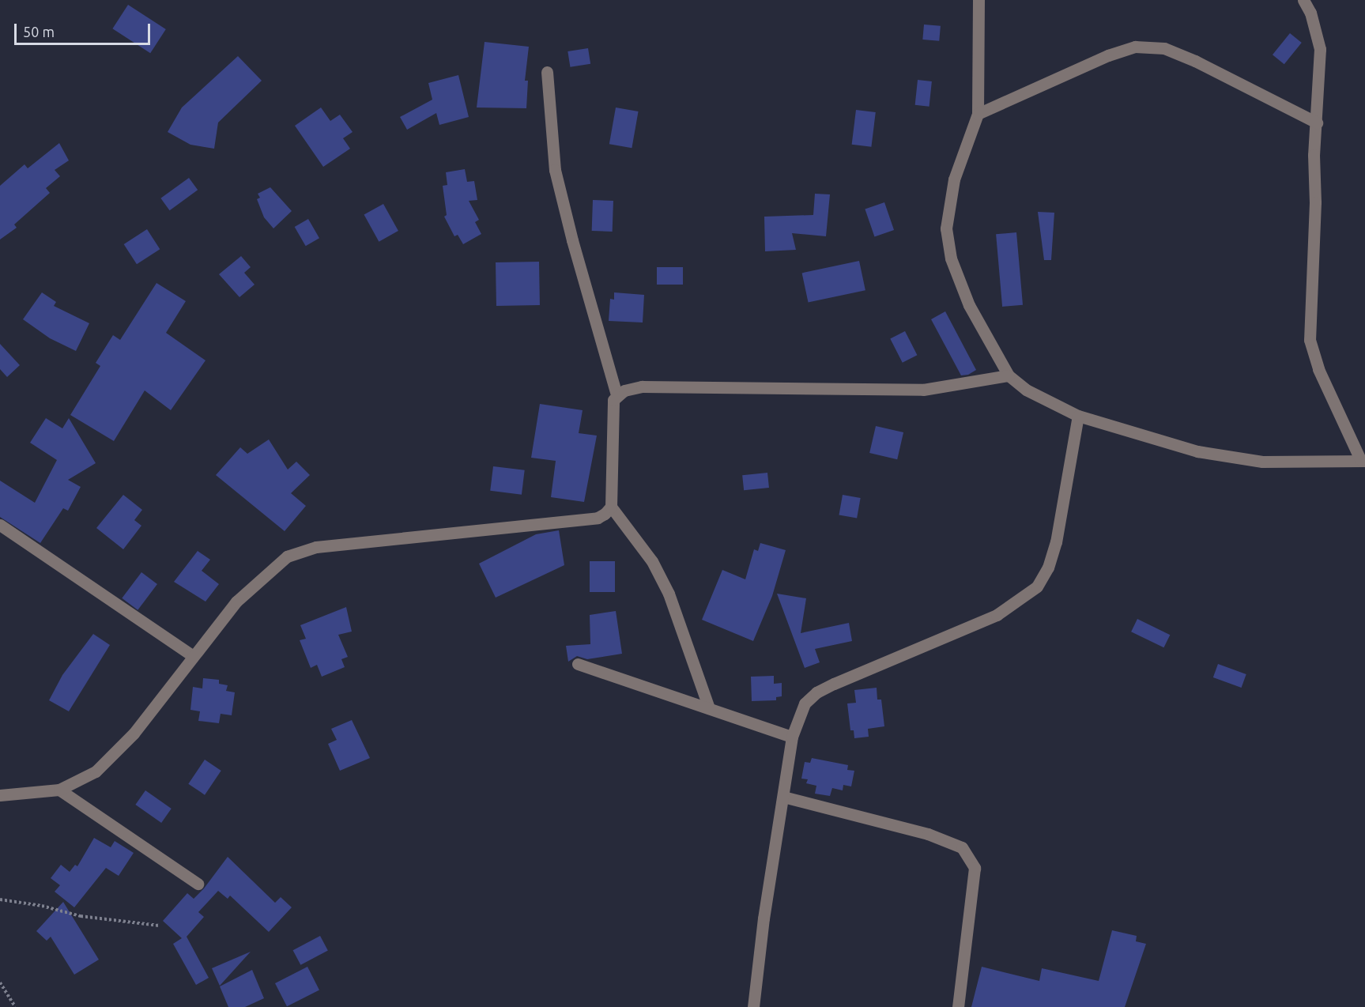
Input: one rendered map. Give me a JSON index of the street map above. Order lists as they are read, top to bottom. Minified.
{"scale_bar":"50 m"}
